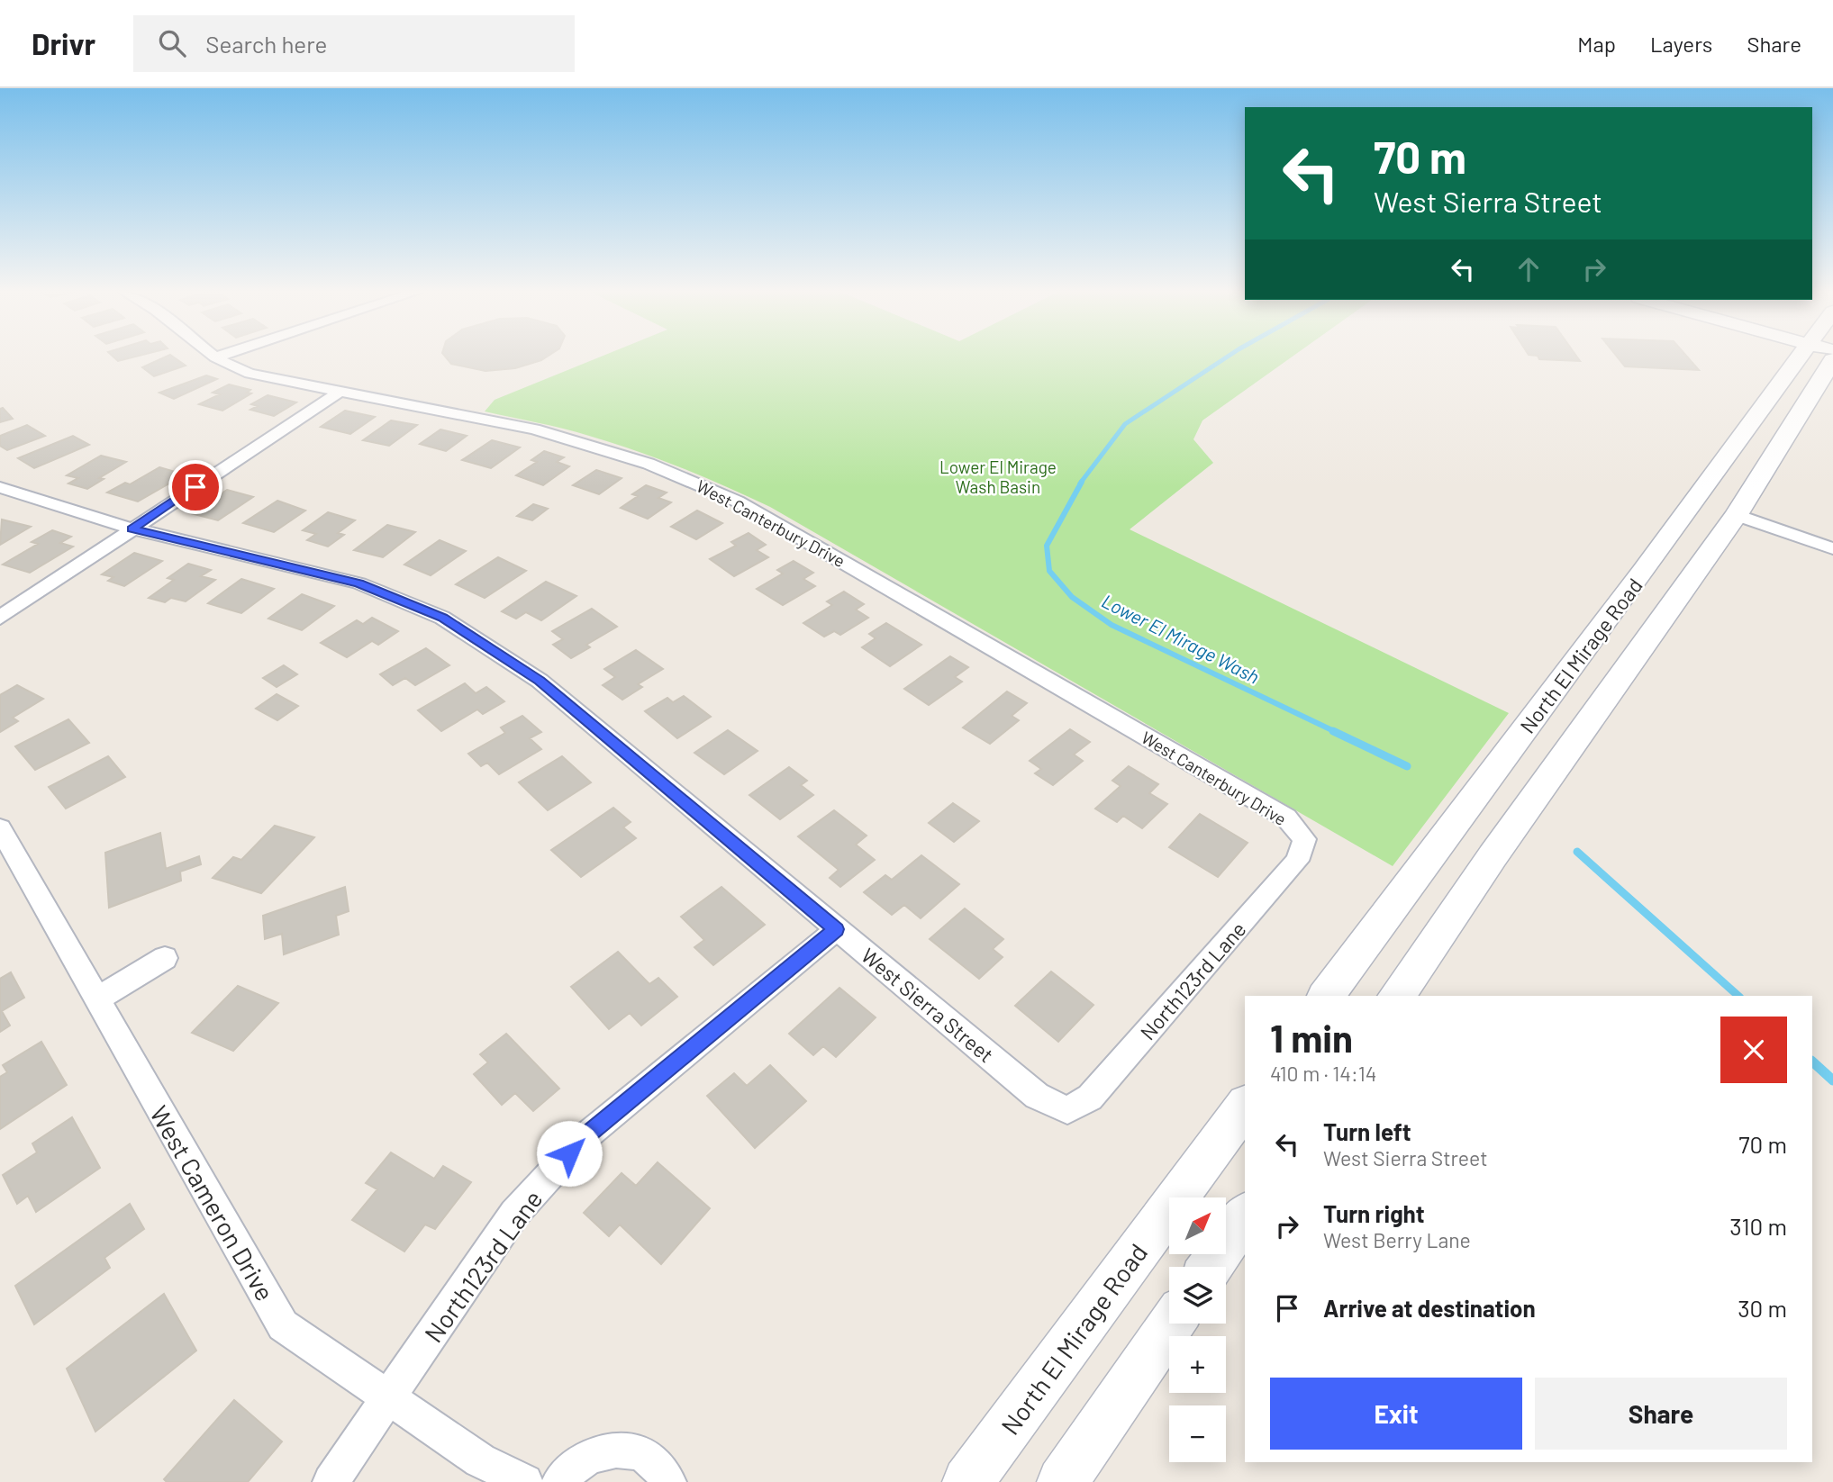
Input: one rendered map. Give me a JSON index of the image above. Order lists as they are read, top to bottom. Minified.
{"streets":{"main road":["North El Mirage Road"],"street":["West Canterbury Drive","North123rd Lane","West Sierra Street","West Cameron Drive"]},"crossings":[["West Canterbury Drive","North123rd Lane"],["North123rd Lane","West Sierra Street"],["North123rd Lane","West Cameron Drive"]],"water":["Lower El Mirage Wash"],"parks":["Lower El Mirage Wash Basin"],"north":"top right","page":{"header":"Drivr","search":"Search here","nav":["Map","Layers","Share"],"turn":["70 m","West Sierra Street"],"heading":["1 min","410 m · 14:14"],"list":[{"name":"Turn left","note":"West Sierra Street","value":"70 m"},{"name":"Turn right","note":"West Berry Lane","value":"310 m"},{"name":"Arrive at destination","value":"30 m"}],"map_buttons":["+","−"],"buttons":["Exit","Share"]}}
